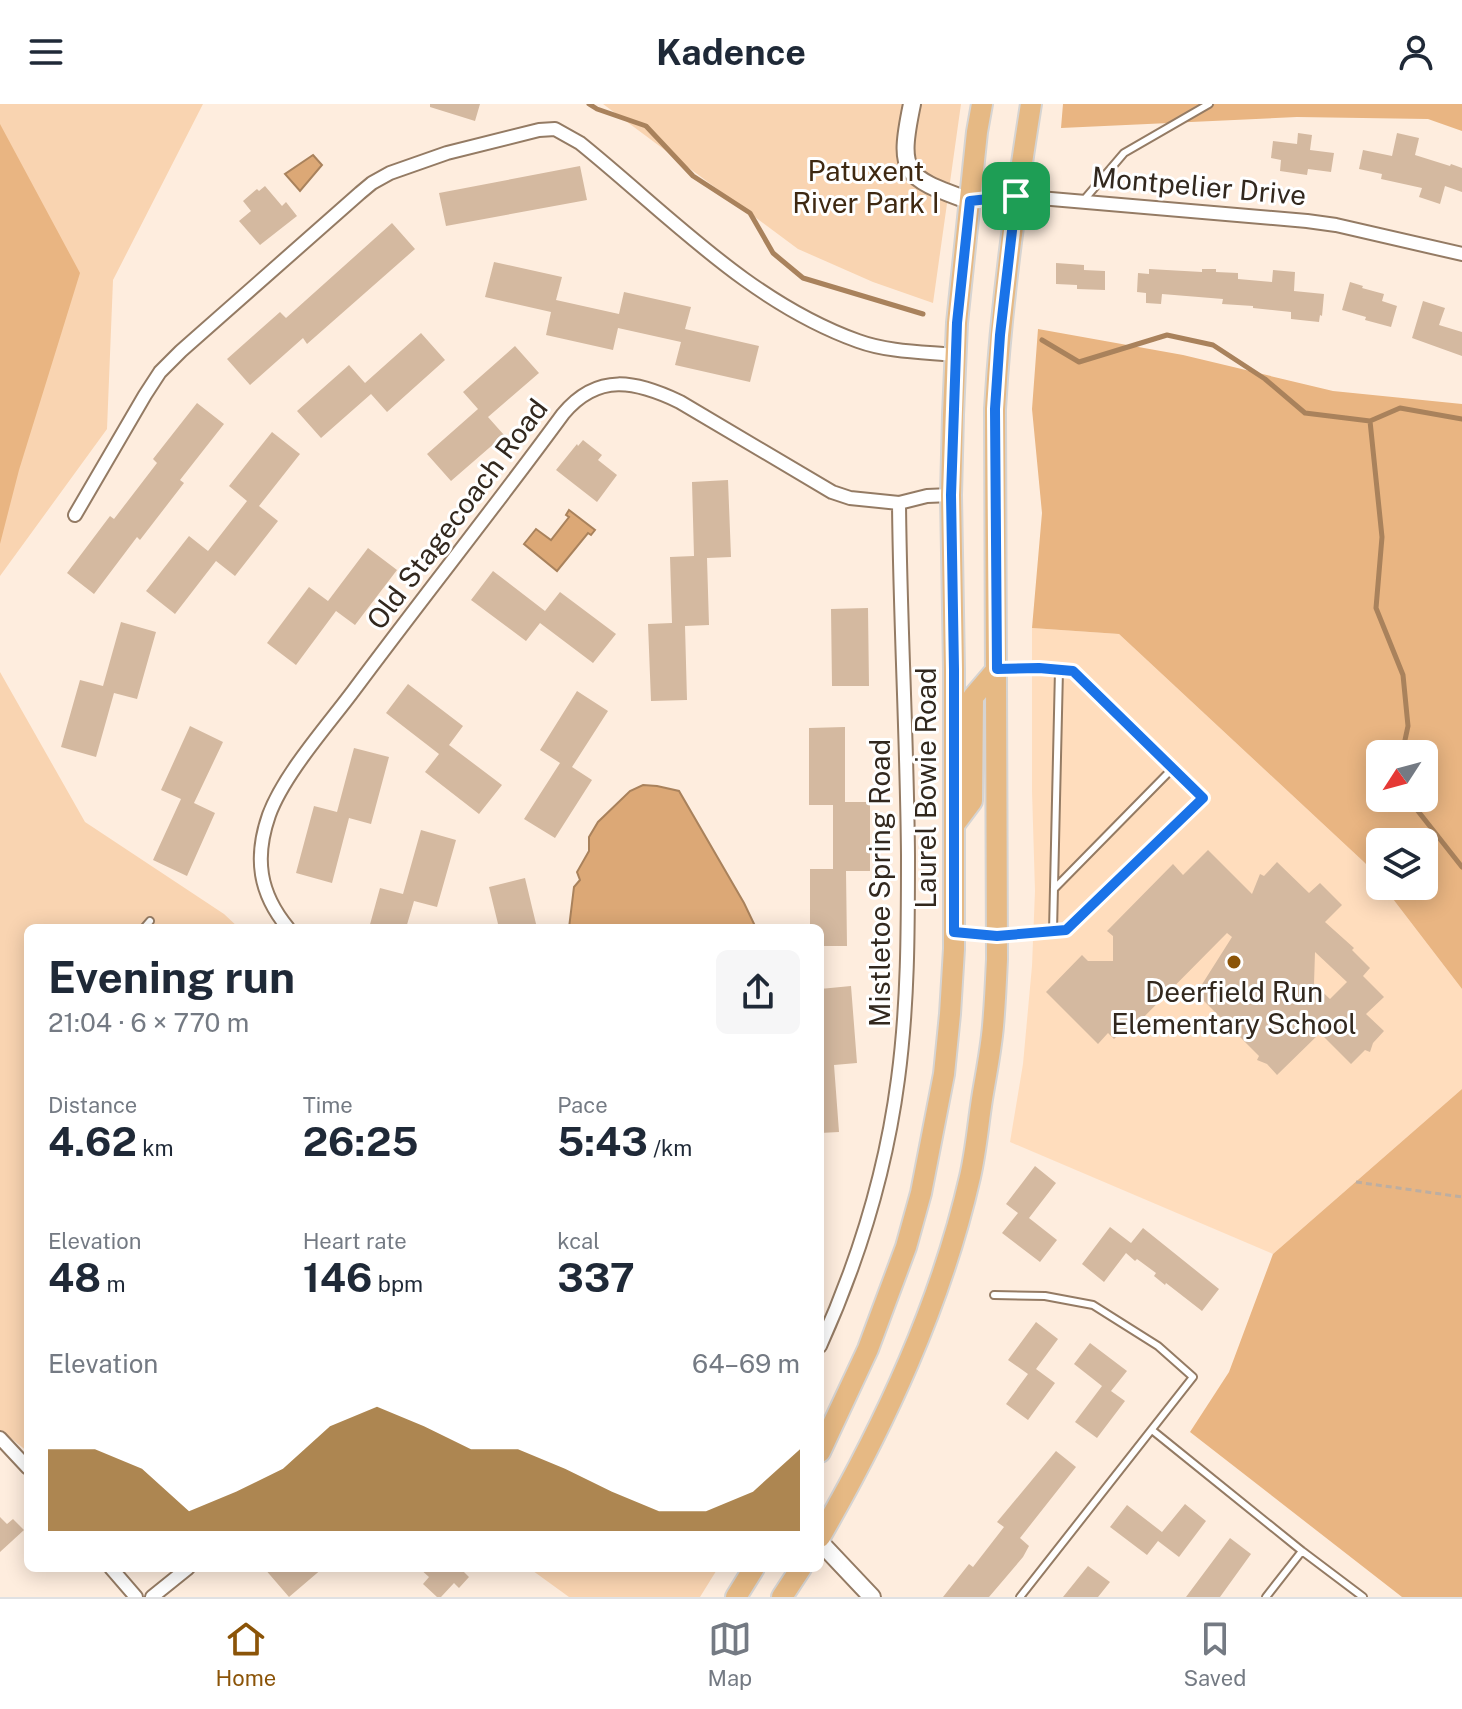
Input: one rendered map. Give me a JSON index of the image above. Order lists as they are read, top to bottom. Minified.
{"streets":{"main road":["Laurel Bowie Road"],"street":["Montpelier Drive","Old Stagecoach Road","Mistletoe Spring Road"]},"crossings":[["Montpelier Drive","Laurel Bowie Road"],["Old Stagecoach Road","Laurel Bowie Road"],["Old Stagecoach Road","Mistletoe Spring Road"]],"parks":["Patuxent River Park I"],"places":["Deerfield Run Elementary School"],"north":"bottom left","page":{"header":"Kadence","heading":["Evening run","21:04 · 6 × 770 m"],"stats":[["Distance","4.62 km"],["Time","26:25"],["Pace","5:43 /km"],["Elevation","48 m"],["Heart rate","146 bpm"],["kcal","337"]],"chart":["Elevation","64–69 m"],"tabs":["Home","Map","Saved"]}}
